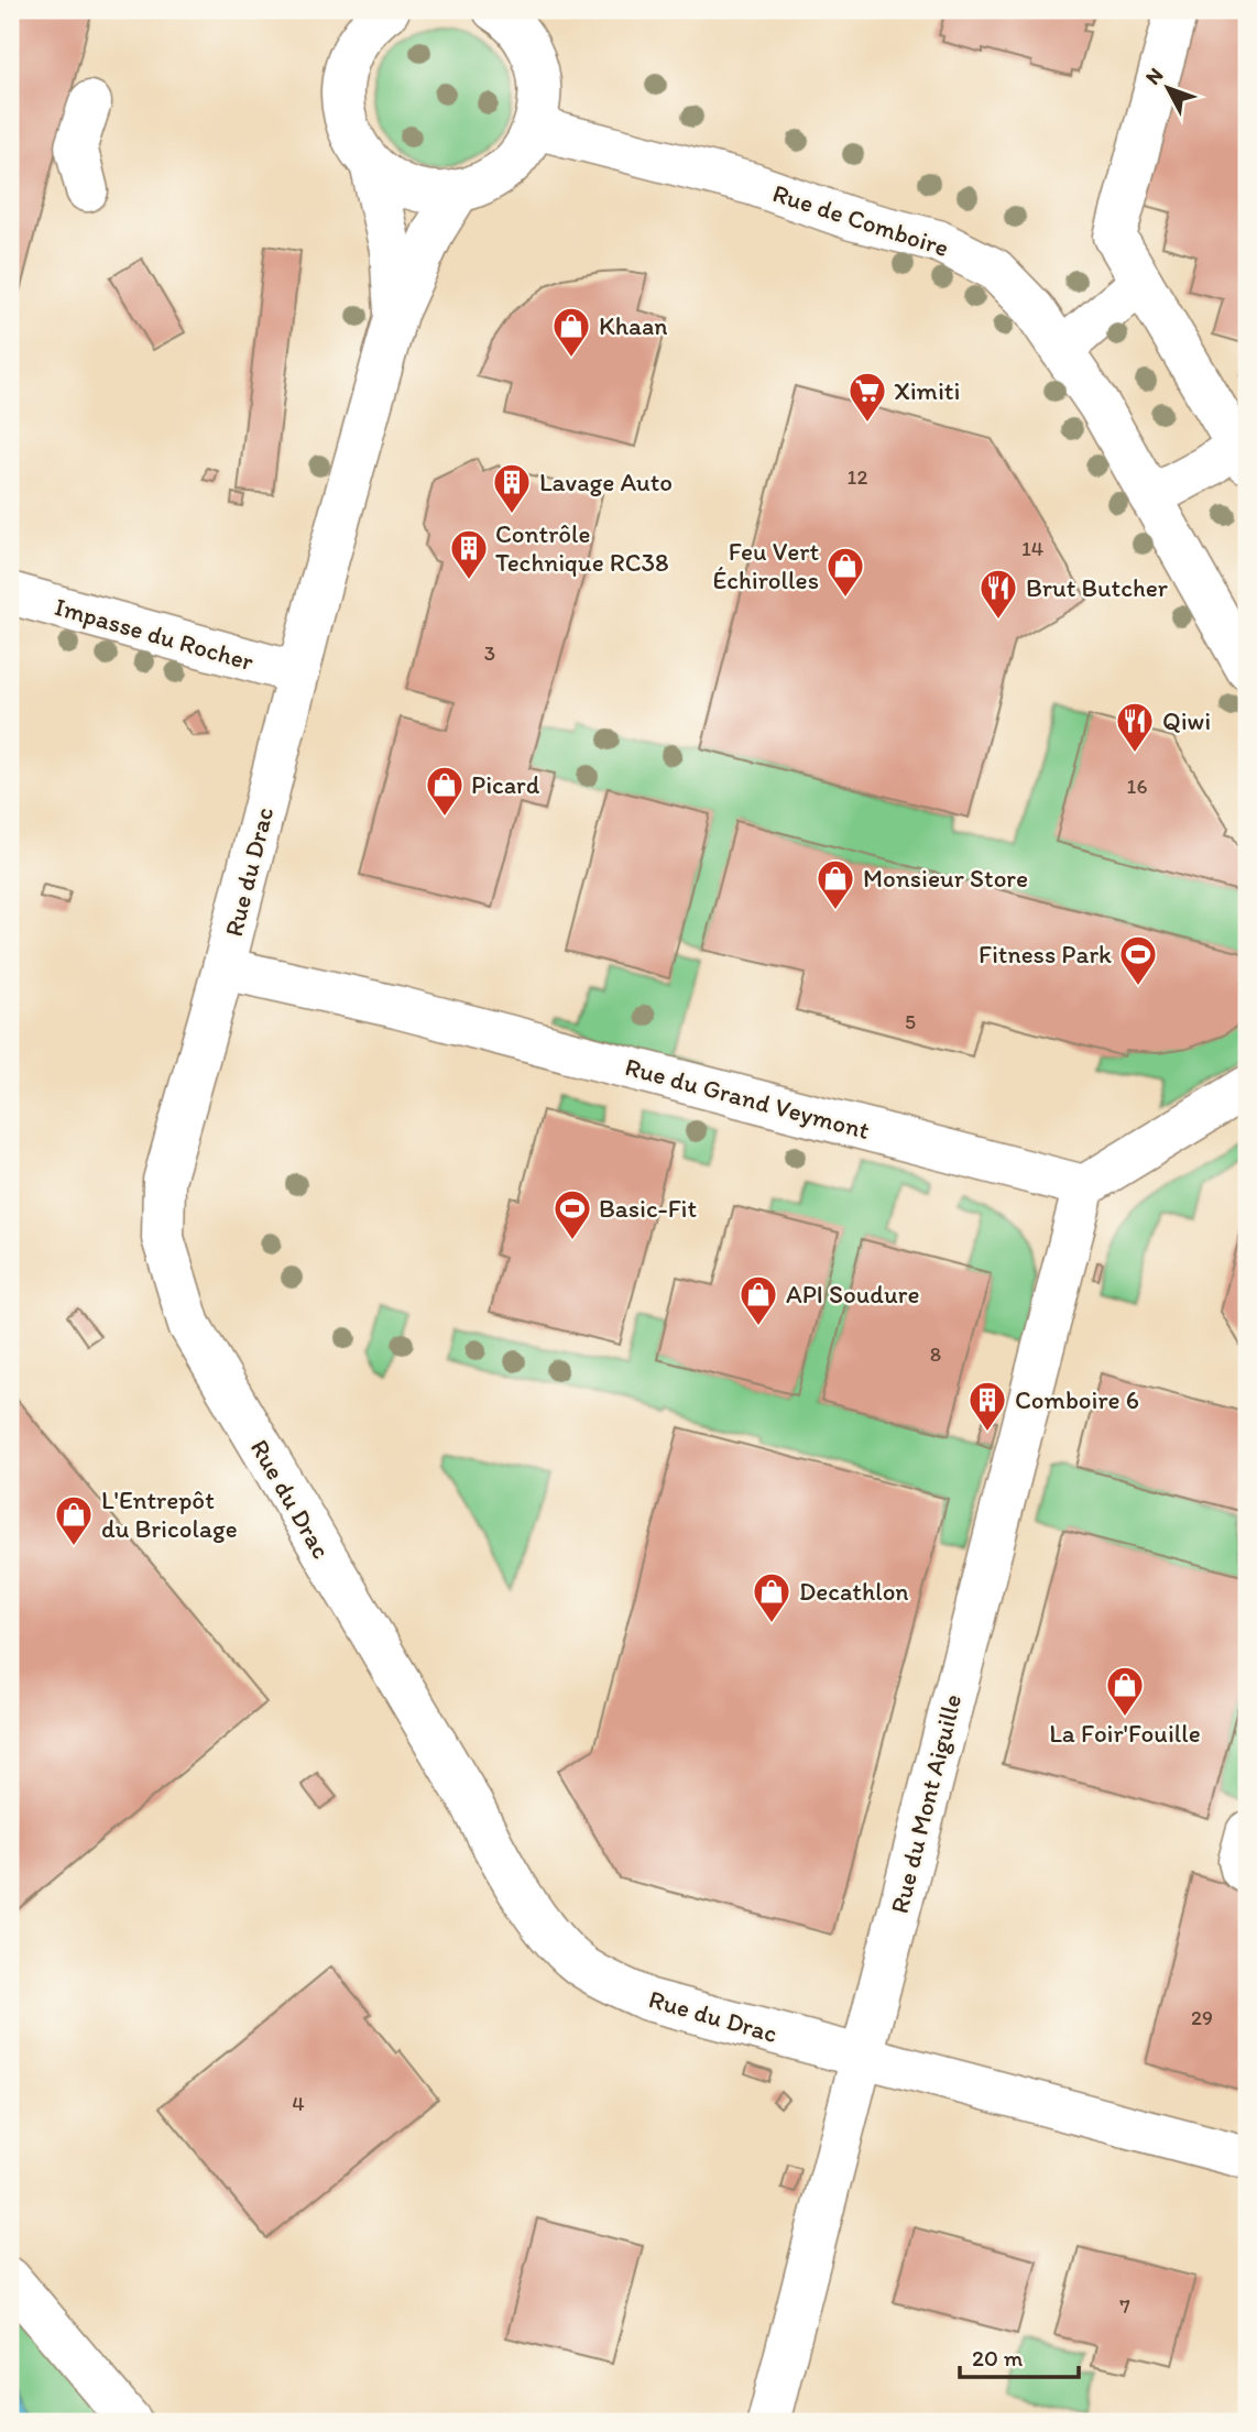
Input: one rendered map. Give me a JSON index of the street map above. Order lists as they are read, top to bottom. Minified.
{"streets":{"street":["Rue de Comboire","Impasse du Rocher","Rue du Drac","Rue du Grand Veymont","Rue du Mont Aiguille"]},"crossings":[["Impasse du Rocher","Rue du Drac"],["Rue du Drac","Rue du Grand Veymont"],["Rue du Drac","Rue du Mont Aiguille"],["Rue du Grand Veymont","Rue du Mont Aiguille"]],"places":{"shop":["Khaan","Feu Vert Échirolles","Picard","Monsieur Store","API Soudure","L'Entrepôt du Bricolage","Decathlon","La Foir'Fouille"],"supermarket":["Ximiti"],"building":["Lavage Auto","Contrôle Technique RC38","Comboire 6"],"restaurant":["Brut Butcher","Qiwi"],"sports":["Fitness Park","Basic-Fit"]},"house_numbers":["12","14","3","16","5","8","29","4","7"],"scale_bar":"20 m","north":"top left"}
